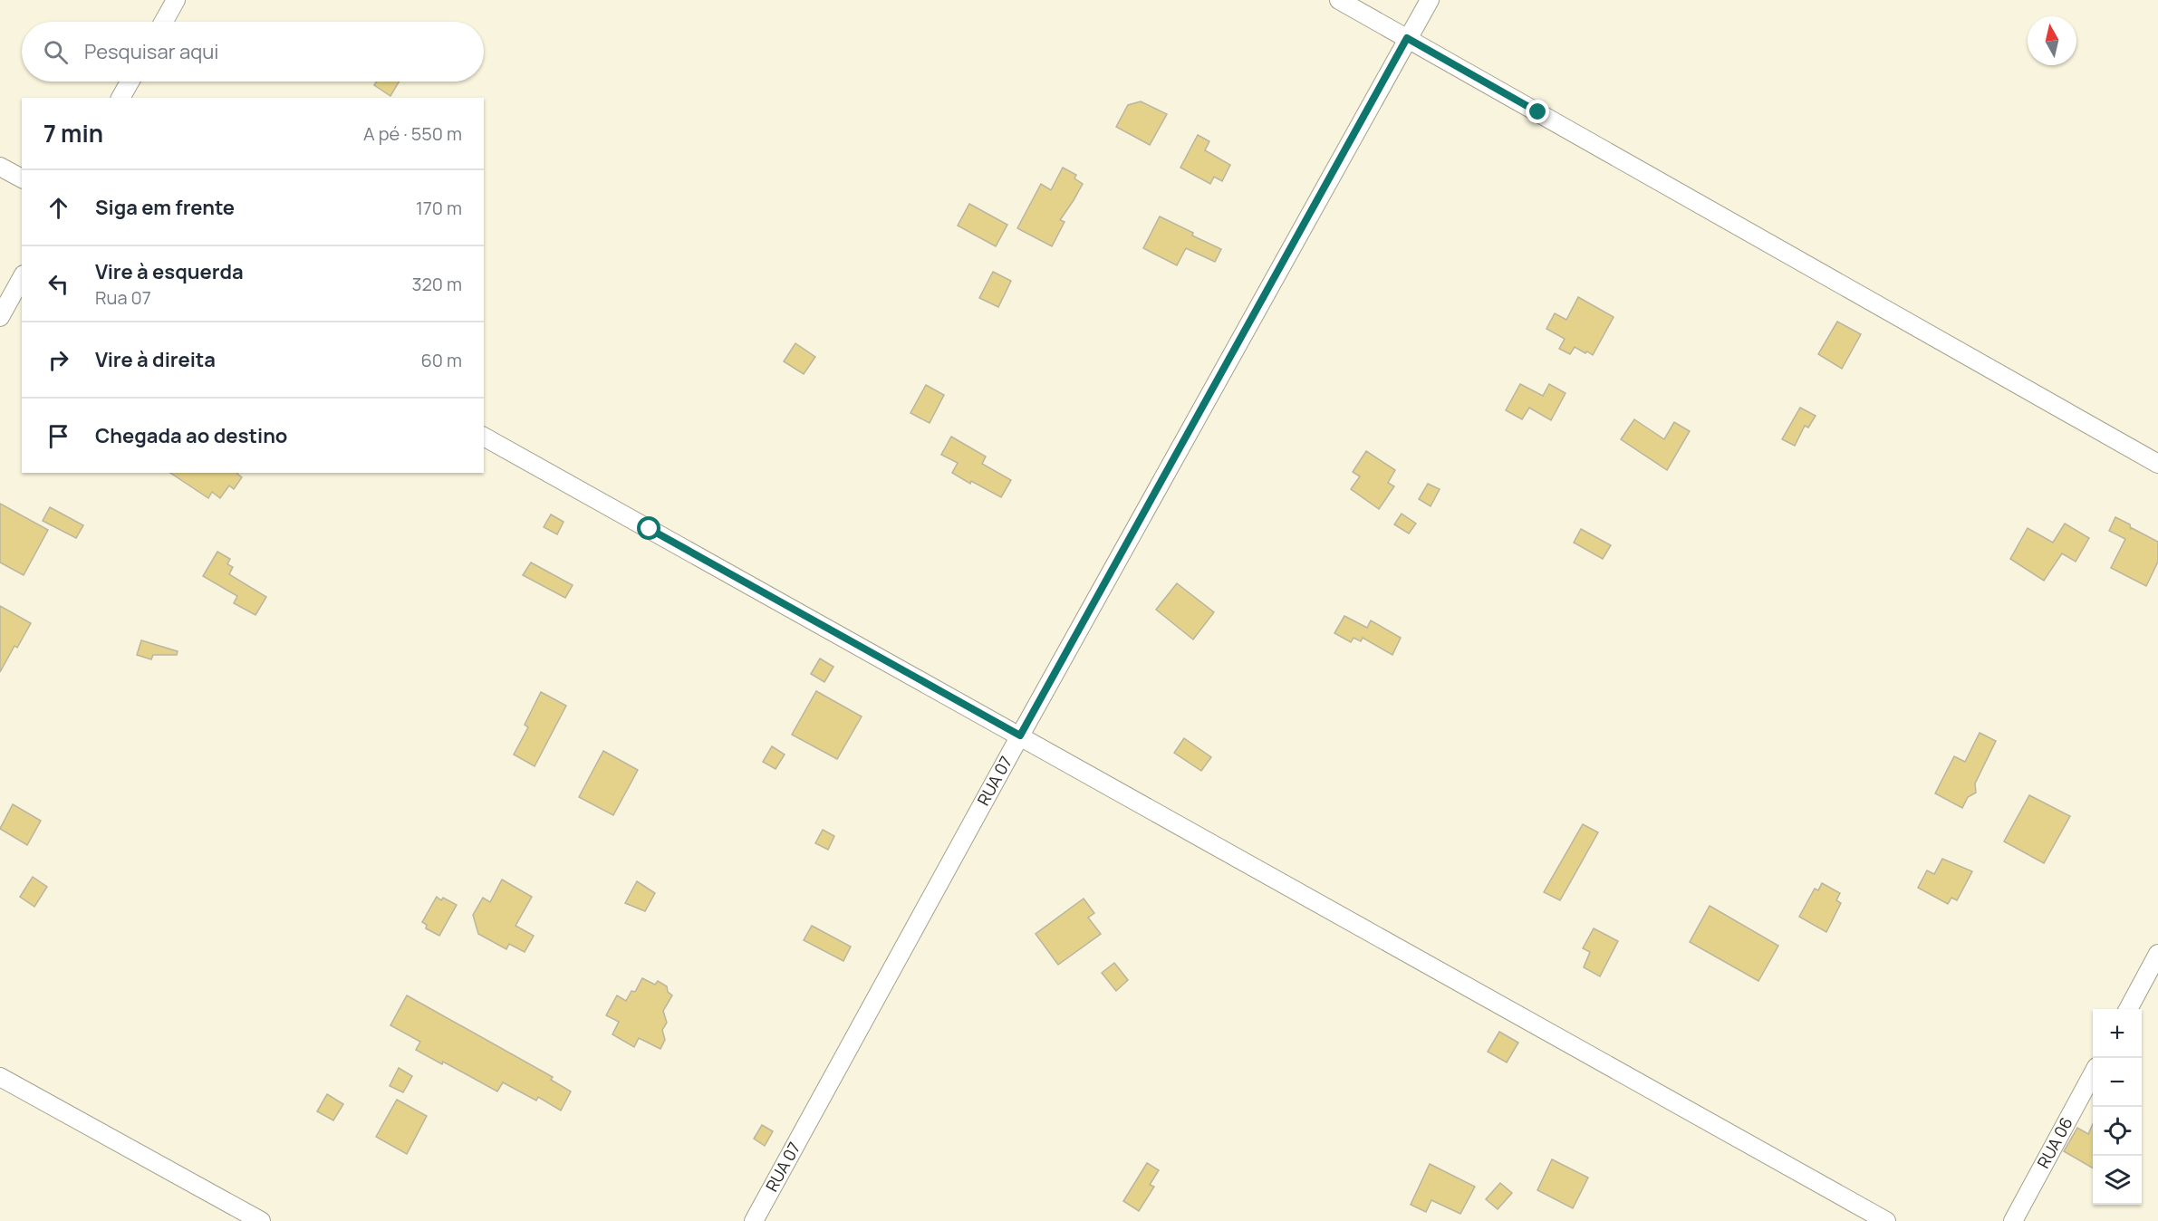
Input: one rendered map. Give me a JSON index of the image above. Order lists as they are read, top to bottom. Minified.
{"streets":{"street":["RUA 07","RUA 06"]},"north":"top","page":{"search":"Pesquisar aqui","heading":["7 min","A pé · 550 m"],"list":[["Siga em frente","170 m"],["Vire à esquerda","Rua 07","320 m"],["Vire à direita","60 m"],"Chegada ao destino"],"map_buttons":["+","−"]}}
